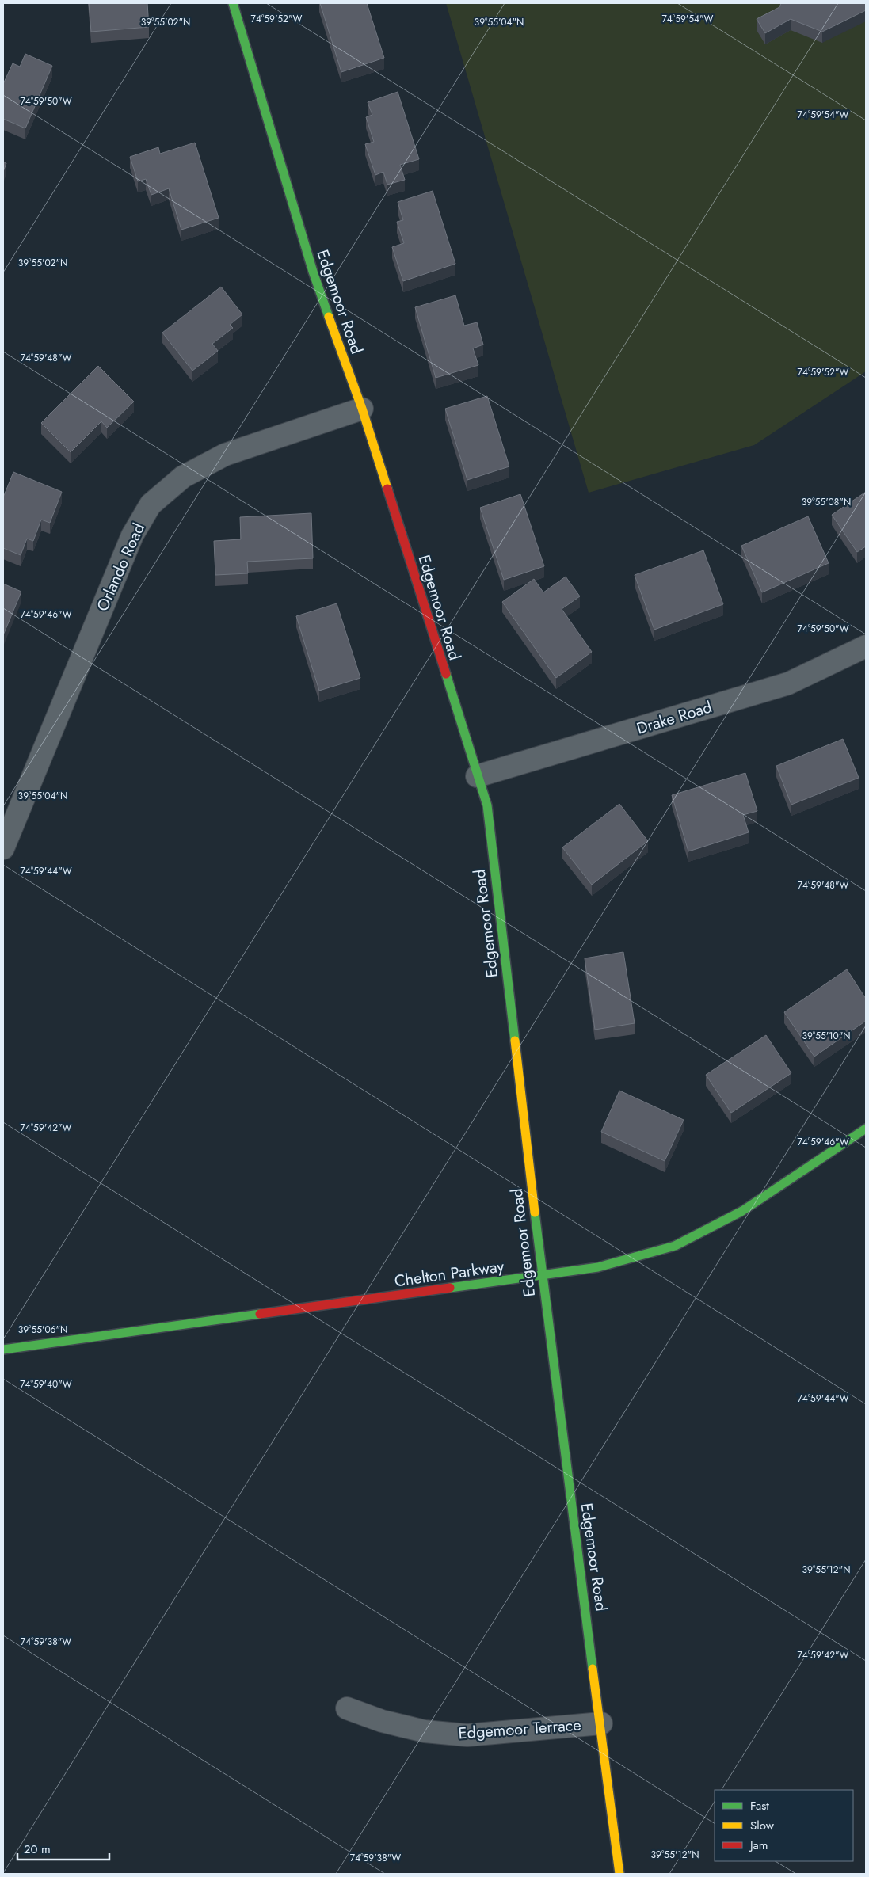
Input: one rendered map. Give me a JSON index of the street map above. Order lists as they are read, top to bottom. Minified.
{"streets":{"street":["Edgemoor Road","Orlando Road","Drake Road","Chelton Parkway","Edgemoor Terrace"]},"crossings":[["Edgemoor Road","Orlando Road"],["Edgemoor Road","Drake Road"],["Edgemoor Road","Chelton Parkway"],["Edgemoor Road","Edgemoor Terrace"]],"legend":["Fast","Slow","Jam"],"scale_bar":"20 m","coordinates":["74°59'52\"W","74°59'54\"W","39°55'02\"N","39°55'04\"N","74°59'50\"W","74°59'48\"W","39°55'08\"N","74°59'46\"W","74°59'44\"W","39°55'10\"N","74°59'42\"W","39°55'06\"N","74°59'40\"W","39°55'12\"N","74°59'38\"W"]}
